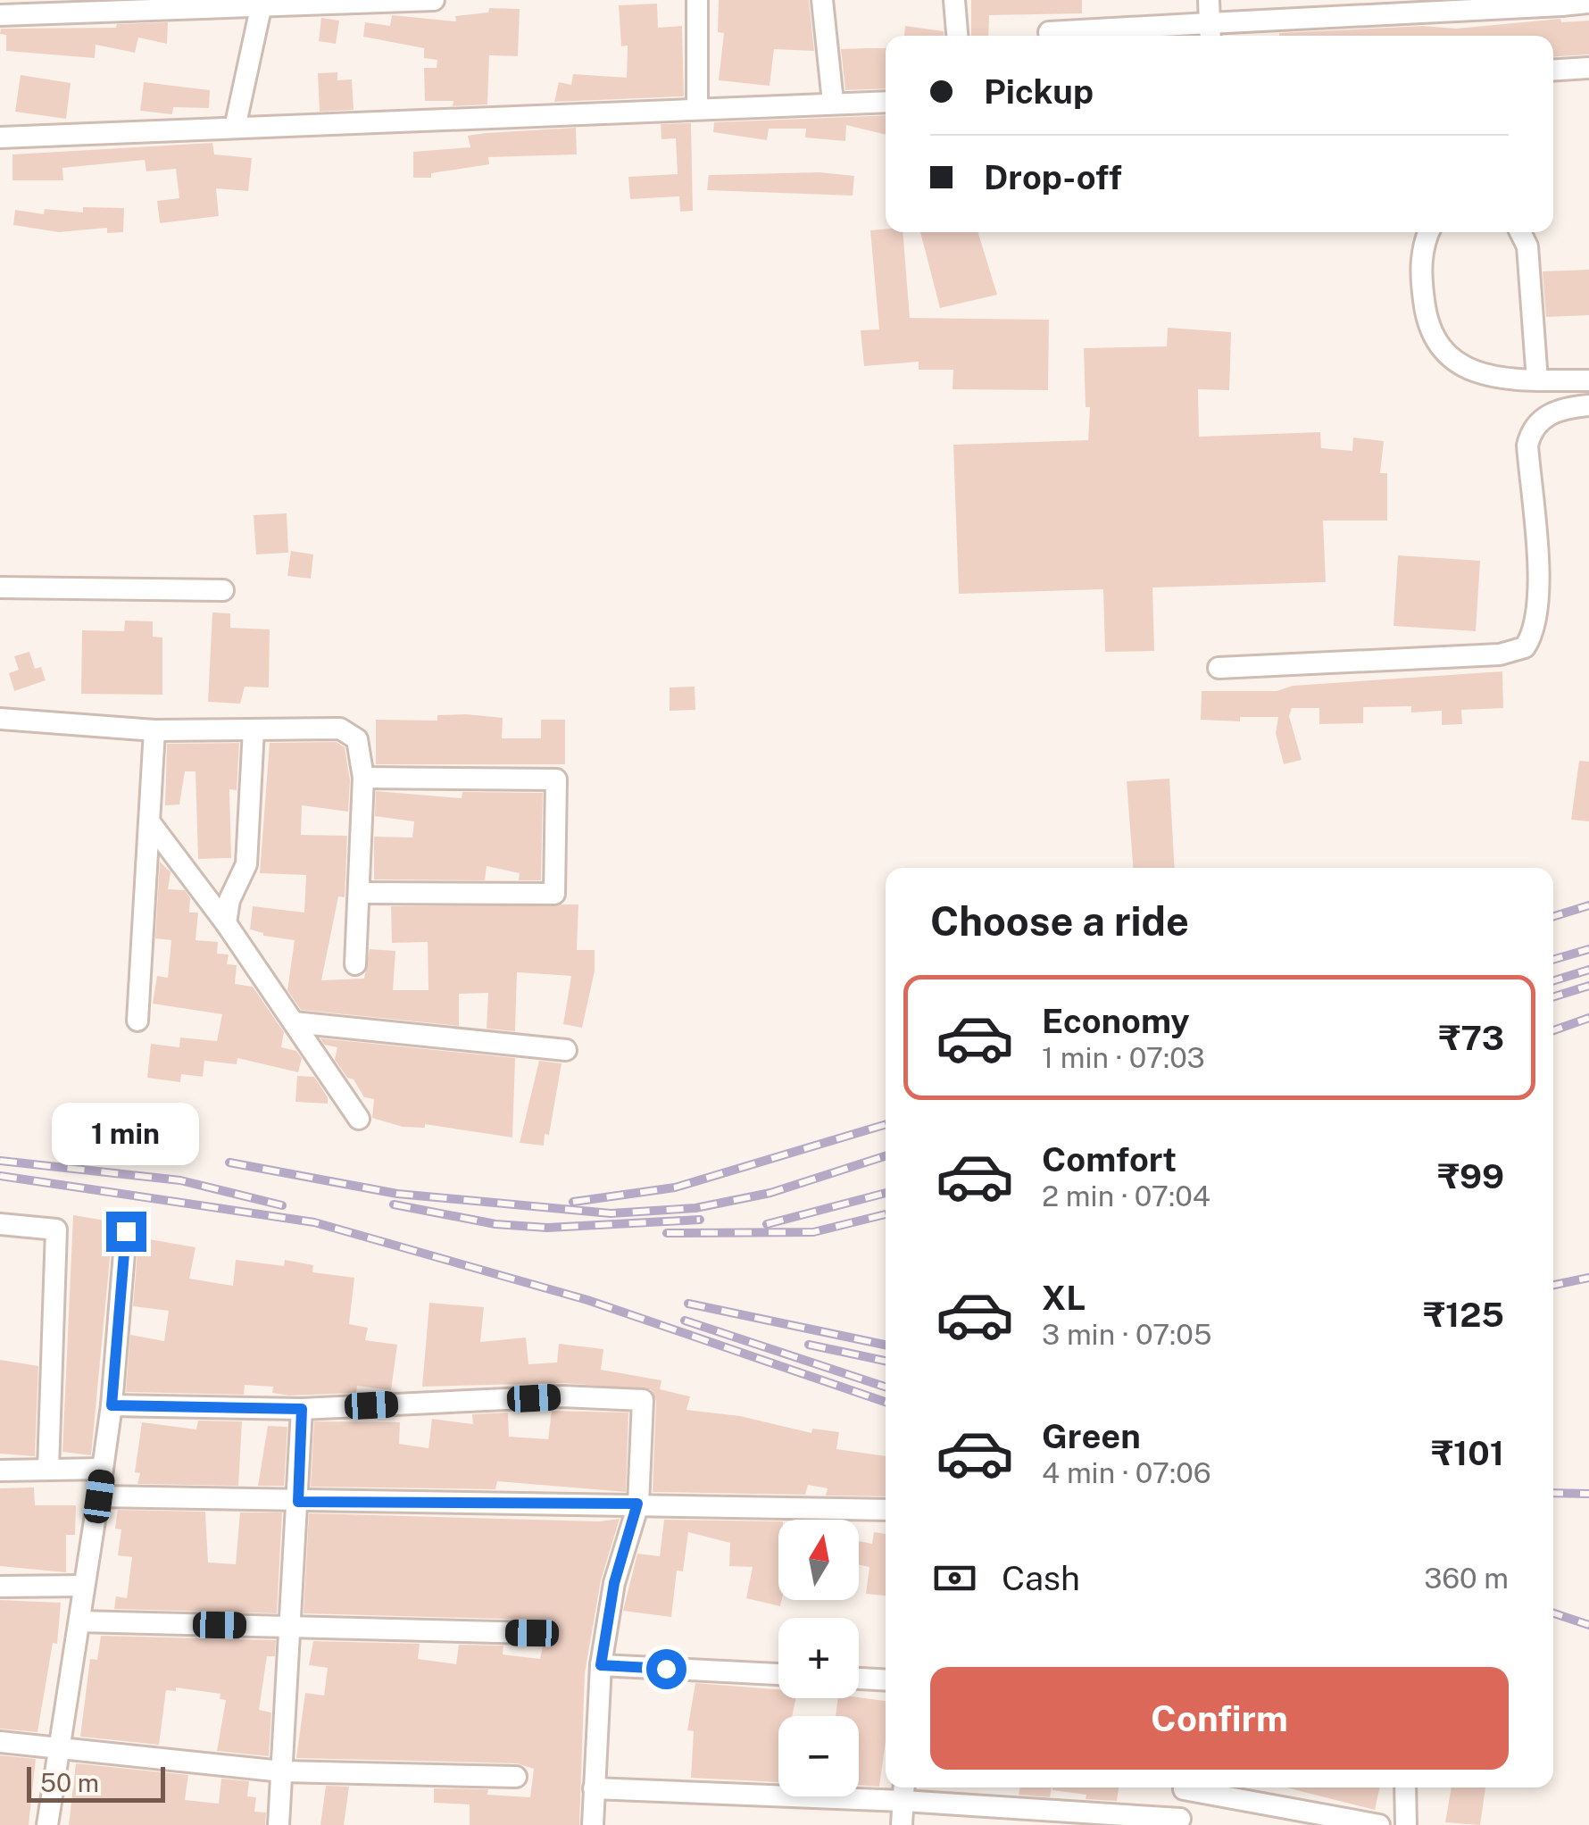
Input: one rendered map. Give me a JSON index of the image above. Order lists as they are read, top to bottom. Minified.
{"scale_bar":"50 m","north":"top","page":{"banner":["Pickup","Drop-off"],"heading":"Choose a ride","list":[{"name":"Economy","note":"1 min · 07:03","value":"₹73"},{"name":"Comfort","note":"2 min · 07:04","value":"₹99"},{"name":"XL","note":"3 min · 07:05","value":"₹125"},{"name":"Green","note":"4 min · 07:06","value":"₹101"}],"bubble":"1 min","map_buttons":["+","−"],"pay":["Cash","360 m"],"buttons":"Confirm","scale":"50 m"}}
